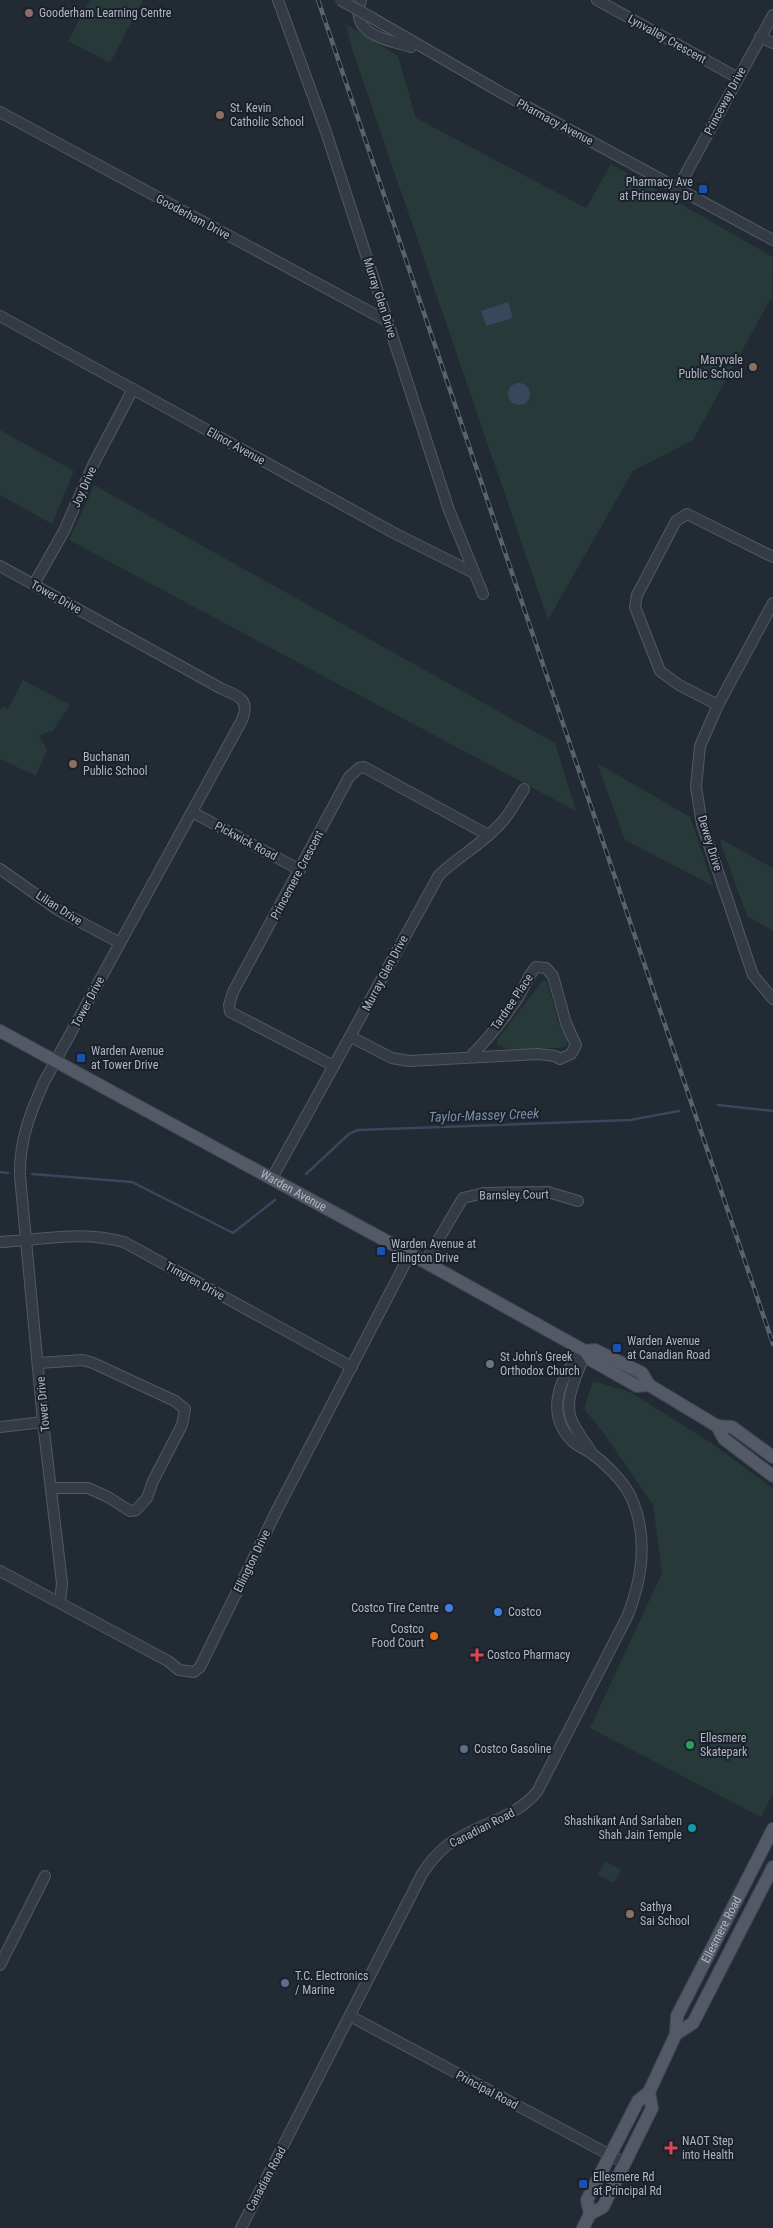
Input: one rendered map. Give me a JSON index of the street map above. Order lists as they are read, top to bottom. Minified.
{"streets":{"main road":["Warden Avenue","Ellesmere Road"],"street":["Lynvalley Crescent","Princeway Drive","Pharmacy Avenue","Gooderham Drive","Murray Glen Drive","Elinor Avenue","Joy Drive","Tower Drive","Pickwick Road","Dewey Drive","Princemere Crescent","Lilian Drive","Tardree Place","Barnsley Court","Timgren Drive","Ellington Drive","Canadian Road","Principal Road"]},"crossings":[["Lynvalley Crescent","Princeway Drive"],["Princeway Drive","Pharmacy Avenue"],["Gooderham Drive","Murray Glen Drive"],["Murray Glen Drive","Elinor Avenue"],["Murray Glen Drive","Princemere Crescent"],["Murray Glen Drive","Tardree Place"],["Murray Glen Drive","Warden Avenue"],["Elinor Avenue","Joy Drive"],["Joy Drive","Tower Drive"],["Tower Drive","Pickwick Road"],["Tower Drive","Lilian Drive"],["Tower Drive","Warden Avenue"],["Tower Drive","Timgren Drive"],["Tower Drive","Ellington Drive"],["Pickwick Road","Princemere Crescent"],["Warden Avenue","Barnsley Court"],["Warden Avenue","Ellington Drive"],["Warden Avenue","Canadian Road"],["Timgren Drive","Ellington Drive"],["Canadian Road","Principal Road"],["Ellesmere Road","Principal Road"]],"water":["Taylor-Massey Creek"],"places":{"other":["Gooderham Learning Centre","St. Kevin Catholic School","Maryvale Public School","Buchanan Public School","St John's Greek Orthodox Church","Costco Tire Centre","Costco","Costco Food Court","Ellesmere Skatepark","Costco Gasoline","Shashikant And Sarlaben Shah Jain Temple","Sathya Sai School","T.C. Electronics / Marine"],"transit":["Pharmacy Ave at Princeway Dr","Warden Avenue at Tower Drive","Warden Avenue at Ellington Drive","Warden Avenue at Canadian Road","Ellesmere Rd at Principal Rd"],"health":["Costco Pharmacy","NAOT Step into Health"]}}
